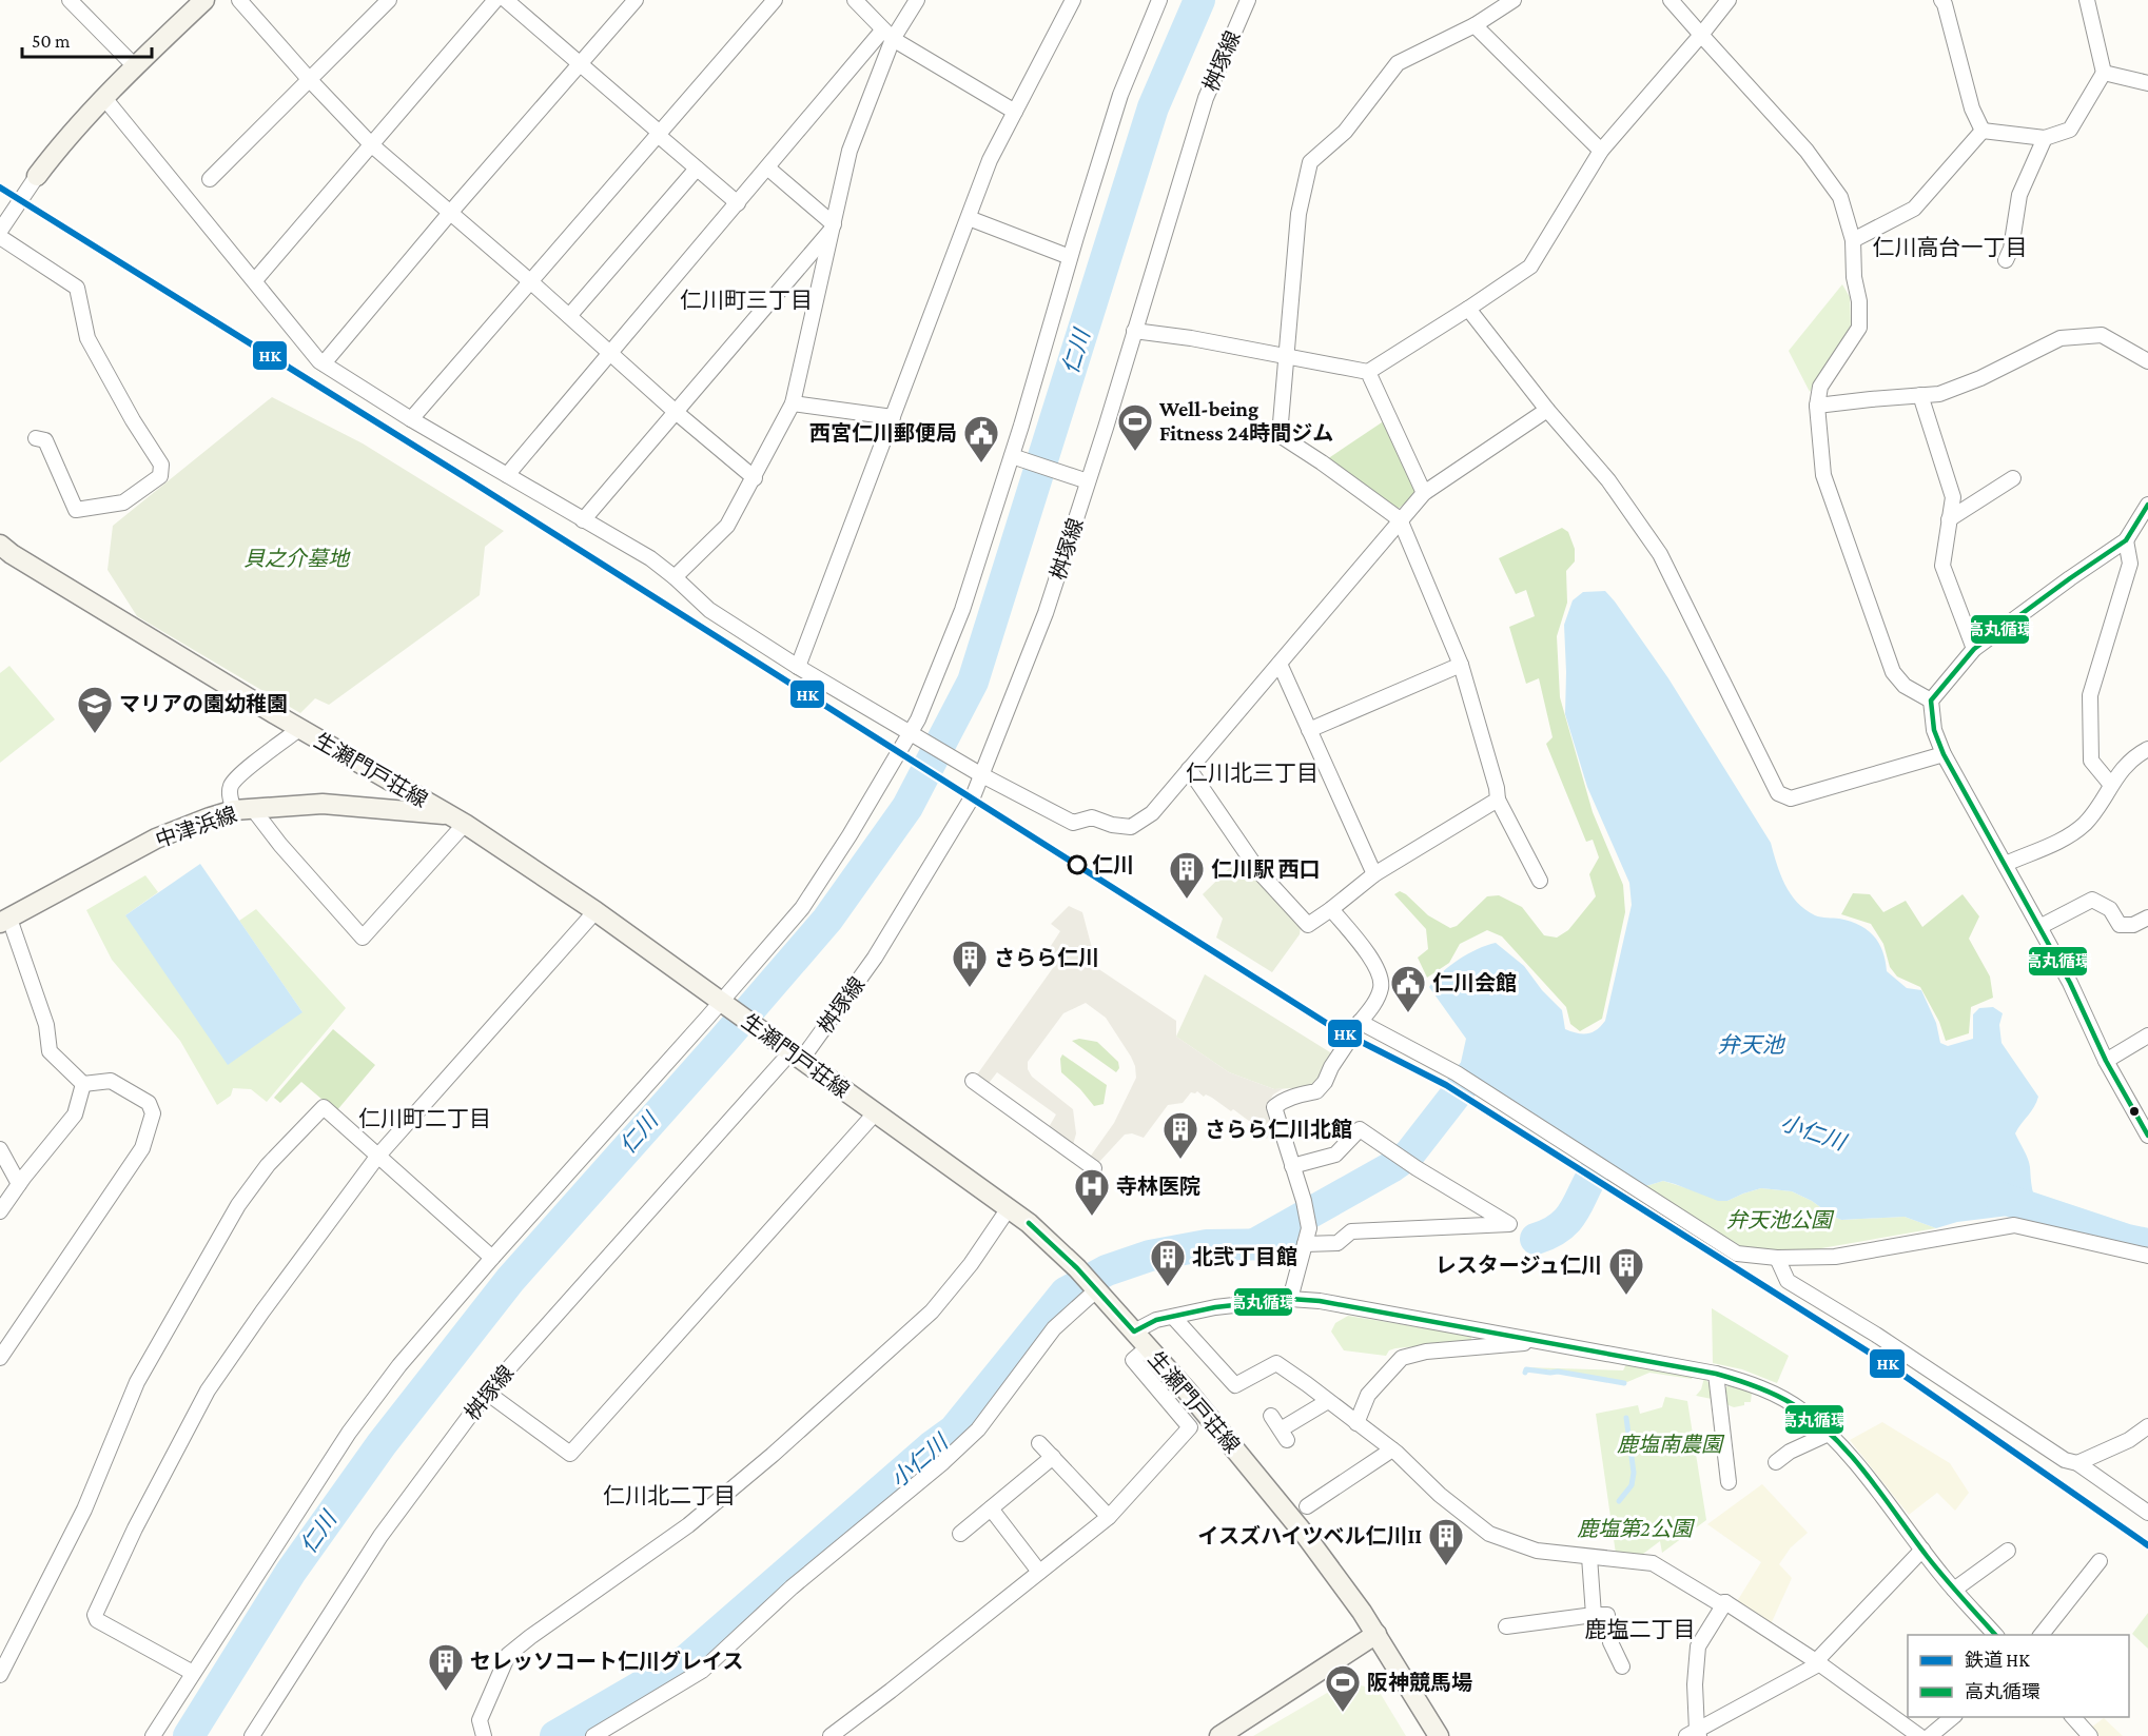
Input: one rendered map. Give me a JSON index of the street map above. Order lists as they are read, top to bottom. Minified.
{"streets":{"main road":["生瀬門戸荘線","中津浜線"],"street":["桝塚線"]},"crossings":[["桝塚線","生瀬門戸荘線"],["生瀬門戸荘線","中津浜線"]],"districts":["仁川高台一丁目","仁川町三丁目","仁川北三丁目","仁川町二丁目","仁川北二丁目","鹿塩二丁目"],"water":["仁川","弁天池","小仁川"],"parks":["貝之介墓地","弁天池公園","鹿塩南農園","鹿塩第2公園"],"places":{"sports":["Well-being Fitness 24時間ジム","阪神競馬場"],"public building":["西宮仁川郵便局","仁川会館"],"school or university":["マリアの園幼稚園"],"other":["仁川"],"building":["仁川駅 西口","さらら仁川","さらら仁川北館","北弐丁目館","レスタージュ仁川","イスズハイツベル仁川II","セレッソコート仁川グレイス"],"hospital":["寺林医院"]},"lines":["rail line HK","transit line 高丸循環"],"legend":["鉄道 HK","高丸循環"],"scale_bar":"50 m"}
